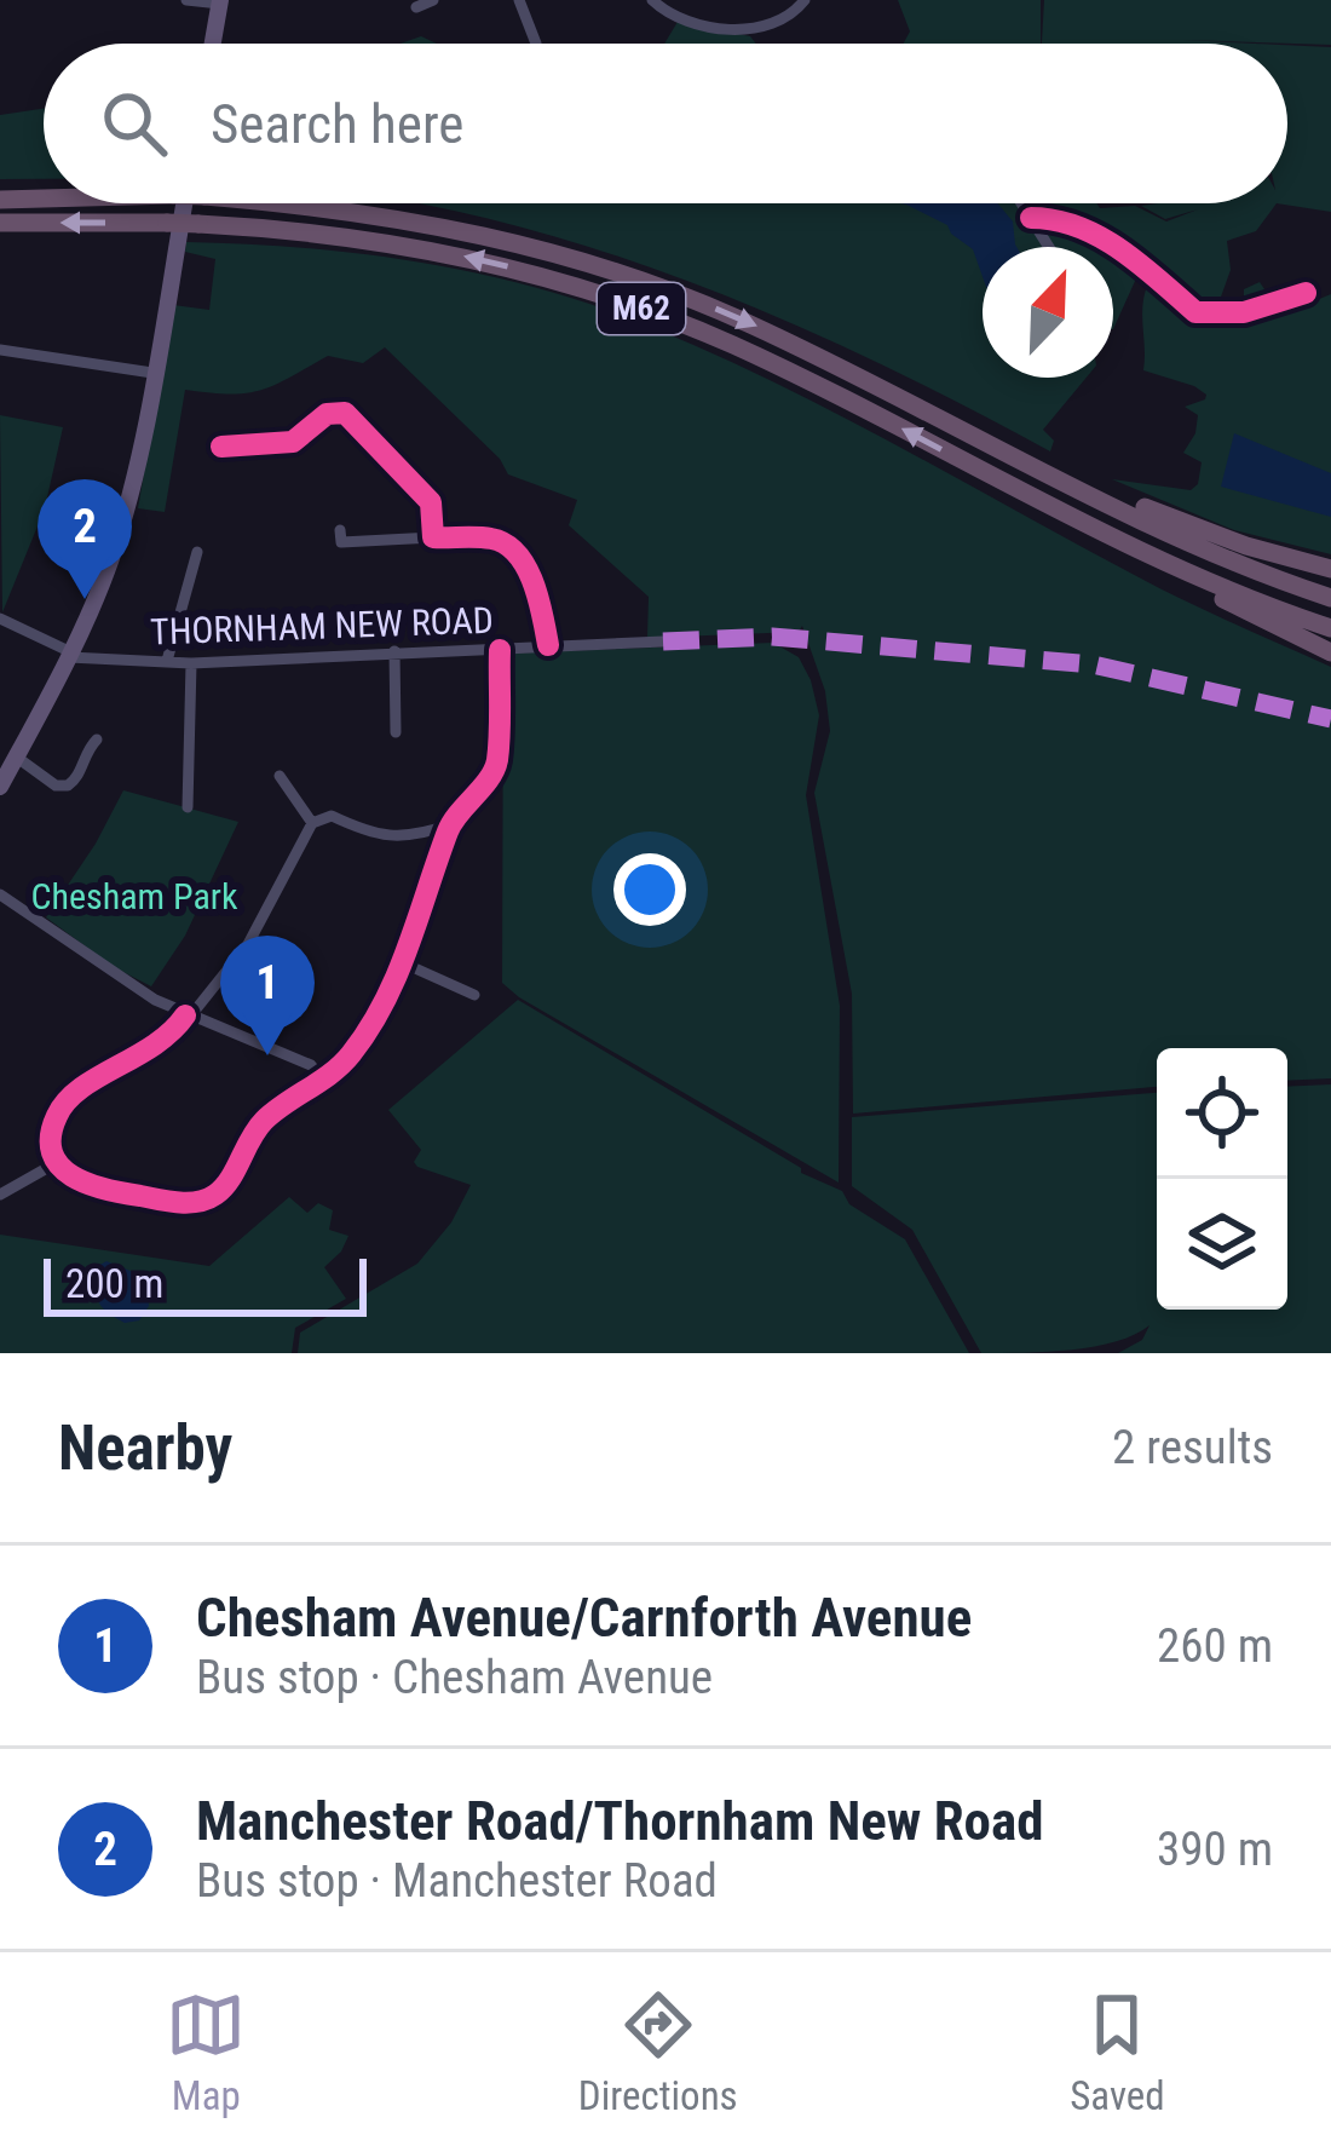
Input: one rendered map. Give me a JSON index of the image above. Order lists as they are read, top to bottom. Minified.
{"streets":{"highway":["M62"],"street":["THORNHAM NEW ROAD"]},"parks":["Chesham Park"],"scale_bar":"200 m","north":"top right","page":{"search":"Search here","pins":["2","1"],"scale":"200 m","heading":["Nearby","2 results"],"list":[{"mark":"1","name":"Chesham Avenue/Carnforth Avenue","note":"Bus stop · Chesham Avenue","value":"260 m"},{"mark":"2","name":"Manchester Road/Thornham New Road","note":"Bus stop · Manchester Road","value":"390 m"}],"nav":["Map","Directions","Saved"]}}
